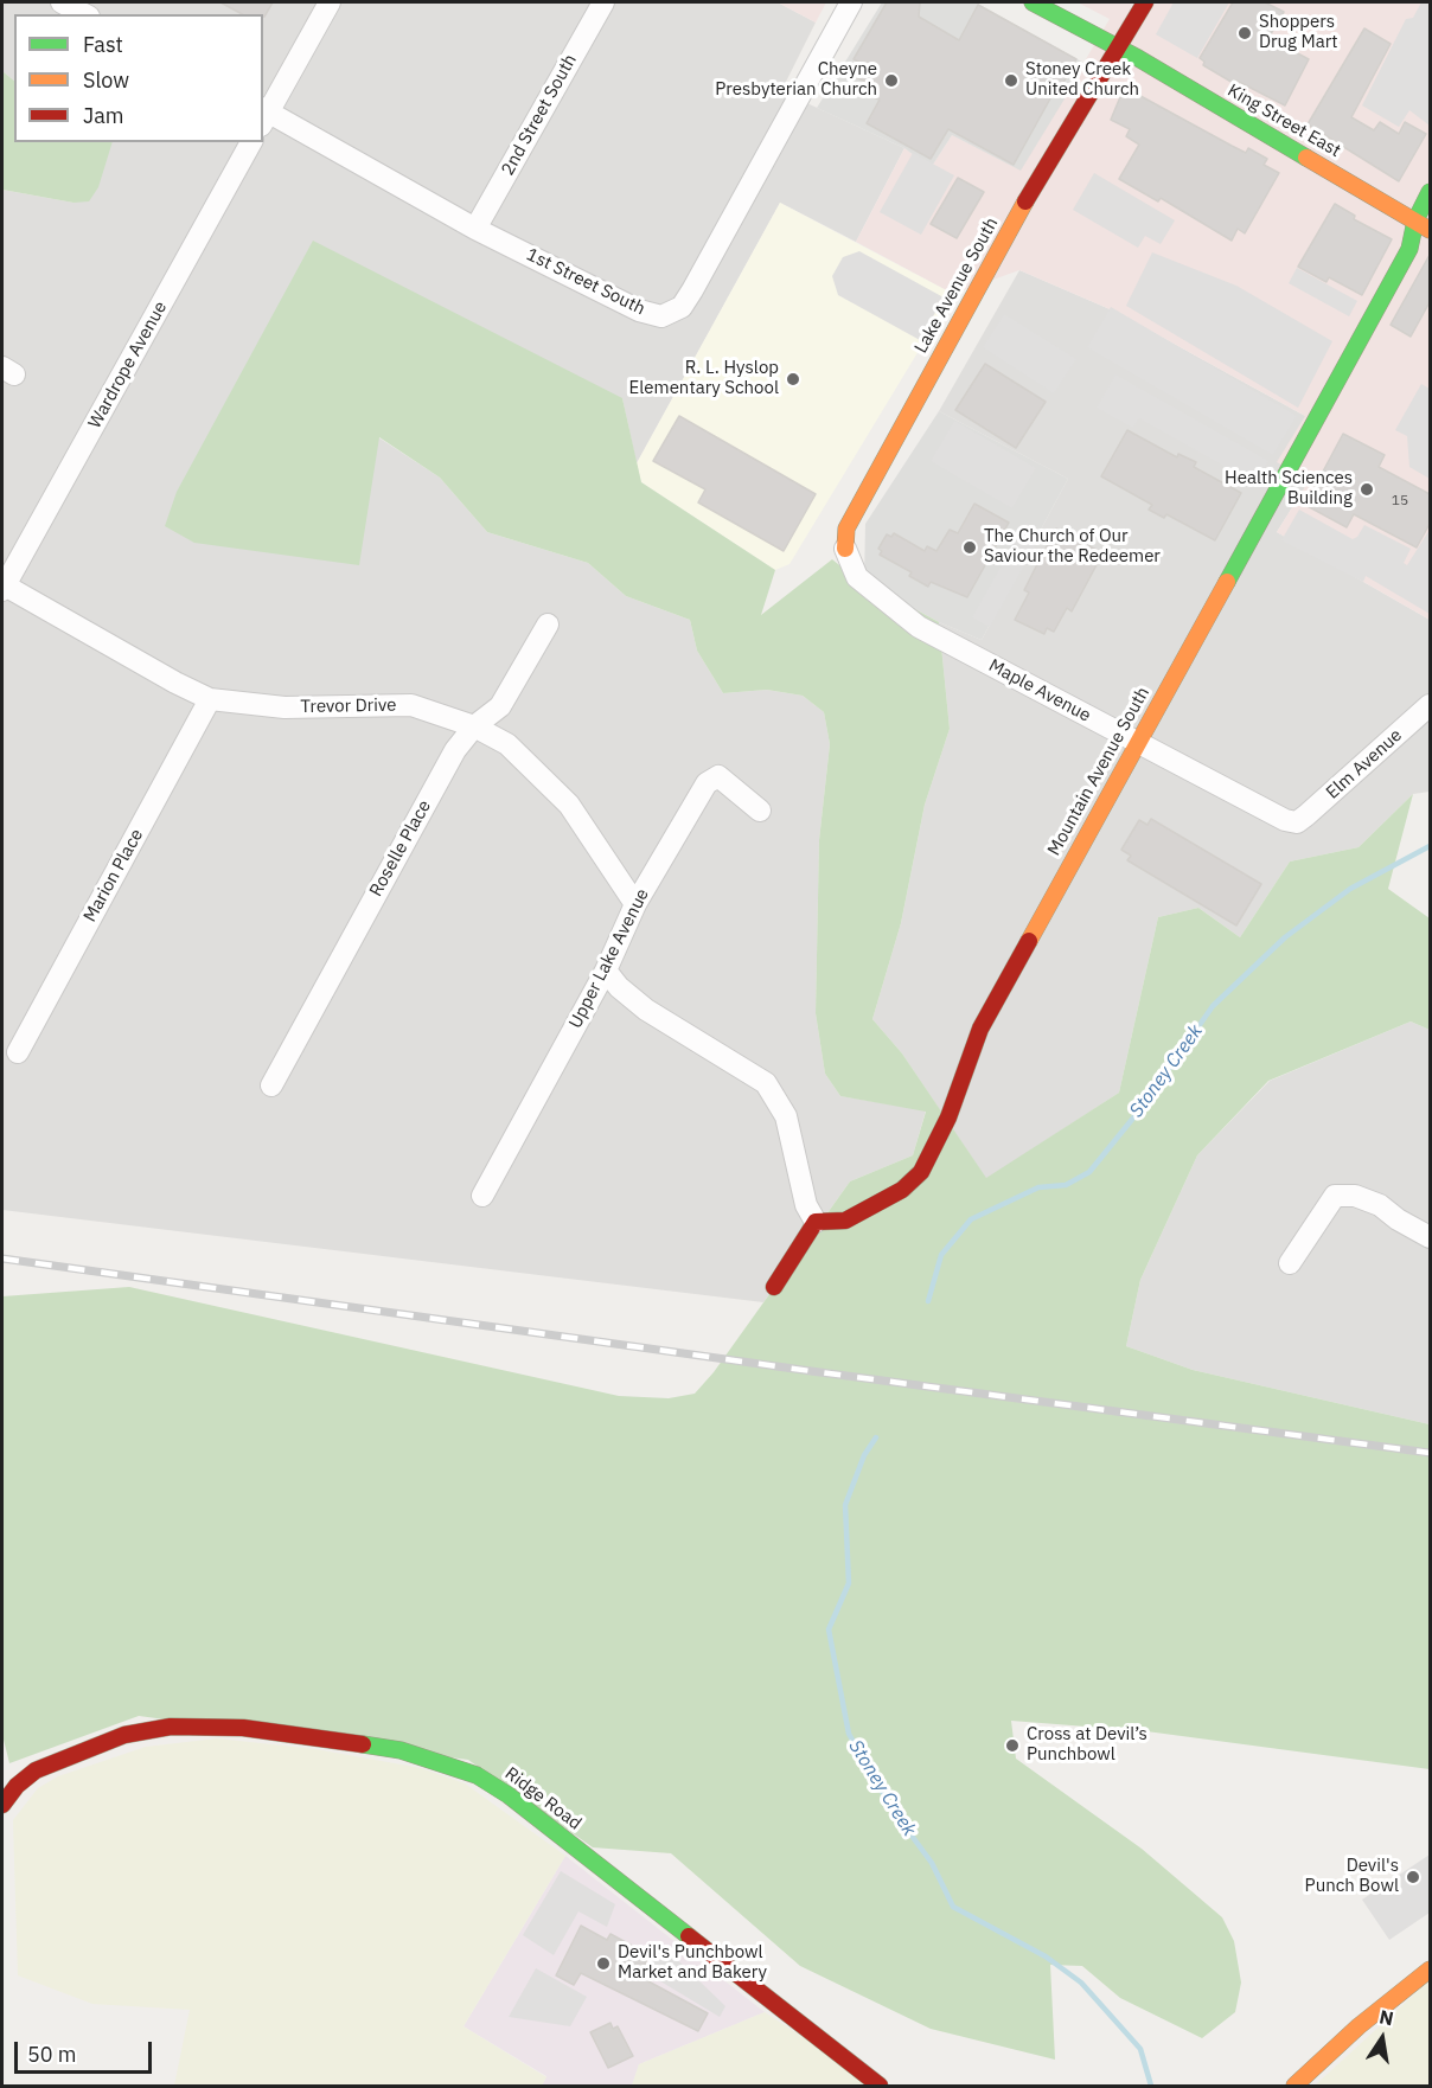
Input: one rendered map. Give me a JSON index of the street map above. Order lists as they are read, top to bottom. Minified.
{"streets":{"street":["2nd Street South","King Street East","1st Street South","Lake Avenue South","Wardrope Avenue","Maple Avenue","Trevor Drive","Elm Avenue","Mountain Avenue South","Roselle Place","Marion Place","Upper Lake Avenue","Ridge Road"]},"crossings":[["2nd Street South","1st Street South"],["King Street East","Lake Avenue South"],["King Street East","Mountain Avenue South"],["Lake Avenue South","Maple Avenue"],["Wardrope Avenue","Trevor Drive"],["Maple Avenue","Elm Avenue"],["Maple Avenue","Mountain Avenue South"],["Trevor Drive","Roselle Place"],["Trevor Drive","Marion Place"],["Trevor Drive","Upper Lake Avenue"]],"water":["Stoney Creek"],"places":["Shoppers Drug Mart","Cheyne Presbyterian Church","Stoney Creek United Church","R. L. Hyslop Elementary School","Health Sciences Building","The Church of Our Saviour the Redeemer","Cross at Devil’s Punchbowl","Devil's Punch Bowl","Devil's Punchbowl Market and Bakery"],"house_numbers":["15"],"legend":["Fast","Slow","Jam"],"scale_bar":"50 m","north":"top"}
